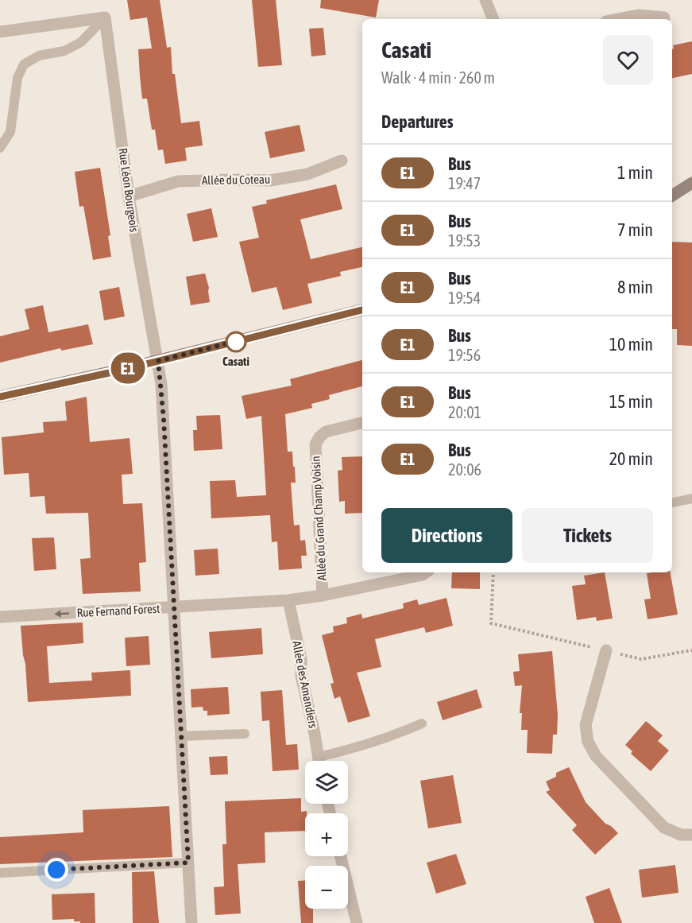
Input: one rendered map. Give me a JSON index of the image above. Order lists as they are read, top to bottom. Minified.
{"streets":{"street":["Allée du Coteau","Rue Léon Bourgeois","Allée du Grand Champ Voisin","Rue Fernand Forest","Allée des Amandiers"]},"crossings":[["Allée du Coteau","Rue Léon Bourgeois"],["Rue Léon Bourgeois","Rue Fernand Forest"],["Allée du Grand Champ Voisin","Rue Fernand Forest"],["Rue Fernand Forest","Allée des Amandiers"]],"one_way":["Rue Fernand Forest"],"places":["Casati"],"lines":["bus line E1"],"page":{"on_map":"E1","heading":[["Casati","Walk · 4 min · 260 m"],"Departures"],"list":[{"mark":"E1","name":"Bus","note":"19:47","value":"1 min"},{"mark":"E1","name":"Bus","note":"19:53","value":"7 min"},{"mark":"E1","name":"Bus","note":"19:54","value":"8 min"},{"mark":"E1","name":"Bus","note":"19:56","value":"10 min"},{"mark":"E1","name":"Bus","note":"20:01","value":"15 min"},{"mark":"E1","name":"Bus","note":"20:06","value":"20 min"}],"buttons":["Directions","Tickets"],"map_buttons":["+","−"]}}
